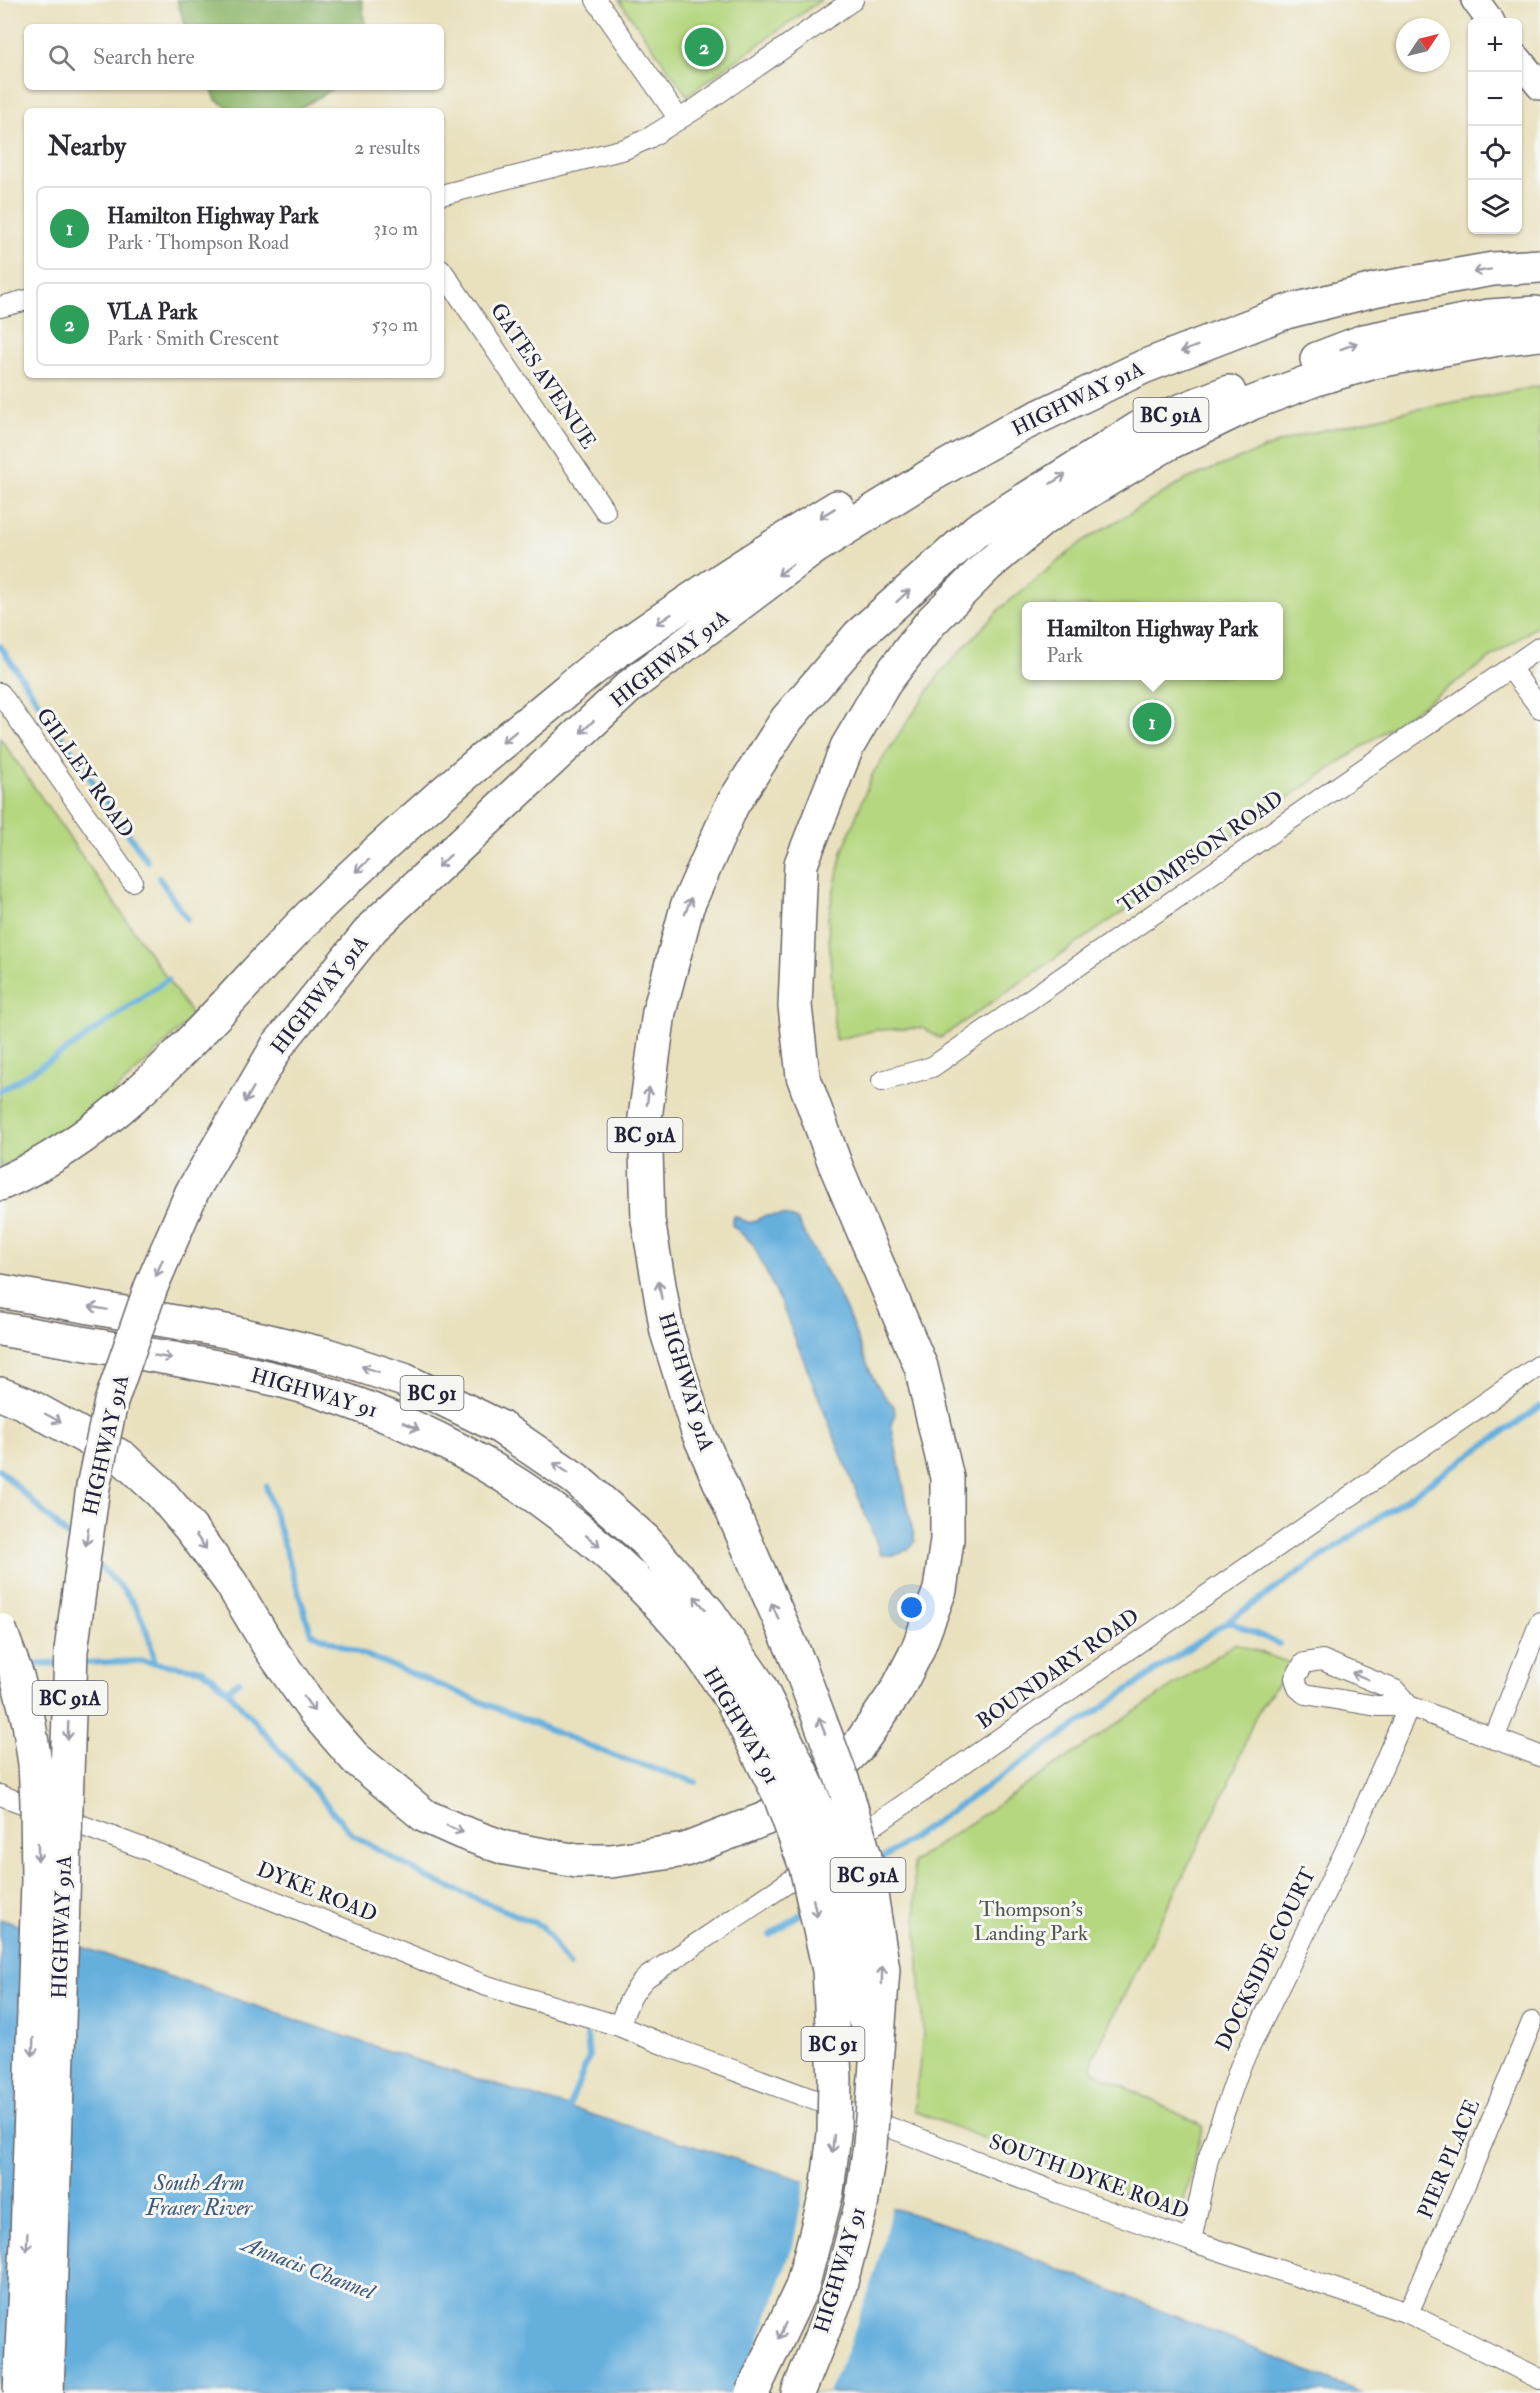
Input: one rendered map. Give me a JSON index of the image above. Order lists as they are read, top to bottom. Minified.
{"streets":{"highway":["HIGHWAY 91A","BC 91A","HIGHWAY 91","BC 91"],"street":["GATES AVENUE","GILLEY ROAD","THOMPSON ROAD","BOUNDARY ROAD","DYKE ROAD","DOCKSIDE COURT","PIER PLACE","SOUTH DYKE ROAD"]},"crossings":[["HIGHWAY 91A","HIGHWAY 91"],["BOUNDARY ROAD","DYKE ROAD"],["BOUNDARY ROAD","SOUTH DYKE ROAD"],["DYKE ROAD","SOUTH DYKE ROAD"],["DOCKSIDE COURT","SOUTH DYKE ROAD"],["PIER PLACE","SOUTH DYKE ROAD"]],"water":["South Arm Fraser River","Annacis Channel"],"parks":["Thompson's Landing Park"],"north":"top right","page":{"map_buttons":["+","−"],"search":"Search here","pins":["2","1"],"heading":["Nearby","2 results"],"list":[{"mark":"1","name":"Hamilton Highway Park","note":"Park · Thompson Road","value":"310 m"},{"mark":"2","name":"VLA Park","note":"Park · Smith Crescent","value":"530 m"}],"popup":["Hamilton Highway Park","Park"]}}
